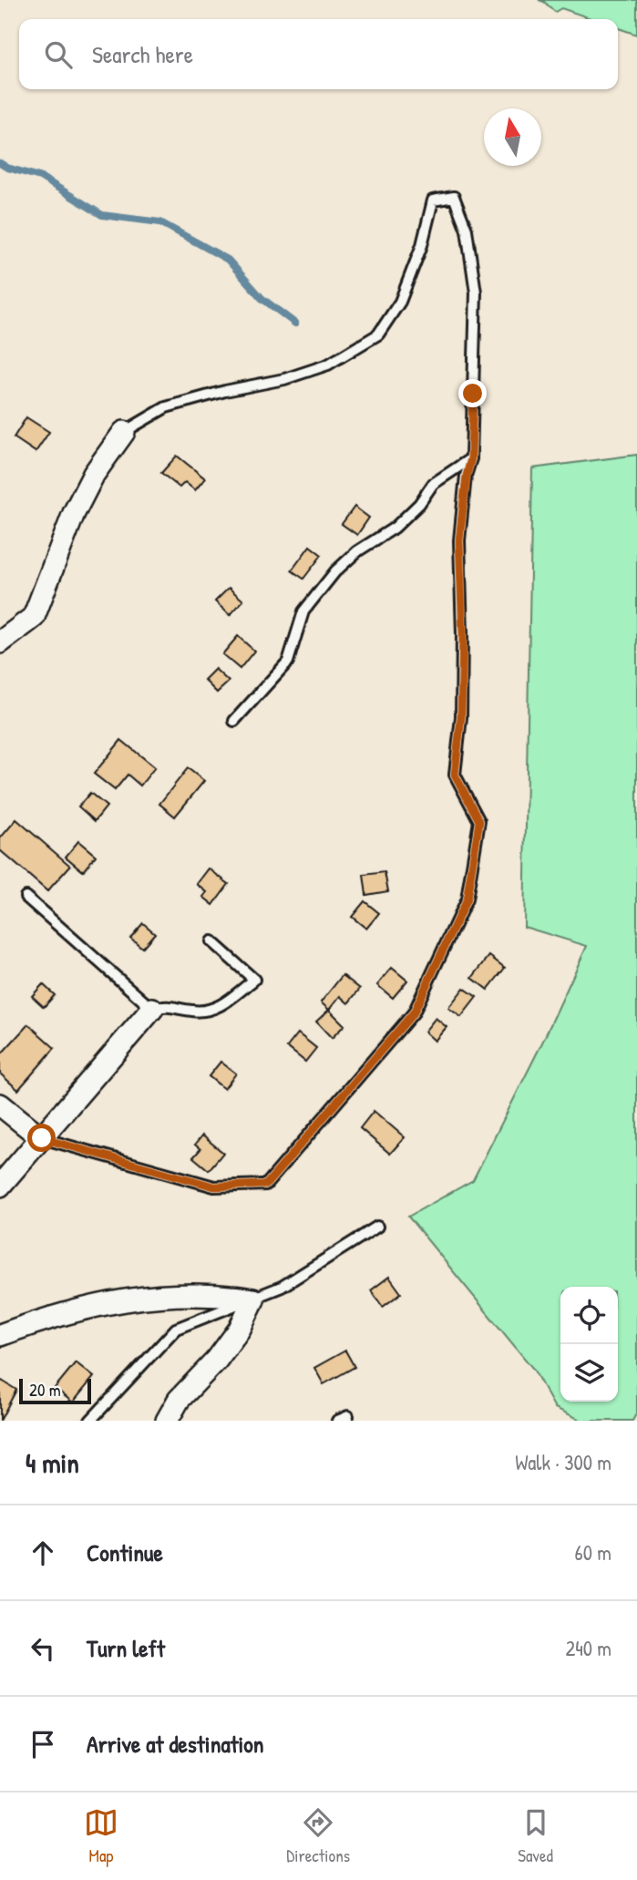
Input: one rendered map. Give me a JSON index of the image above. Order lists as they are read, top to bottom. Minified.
{"scale_bar":"20 m","north":"top","page":{"search":"Search here","scale":"20 m","heading":["4 min","Walk · 300 m"],"list":[["Continue","60 m"],["Turn left","240 m"],"Arrive at destination"],"nav":["Map","Directions","Saved"]}}
